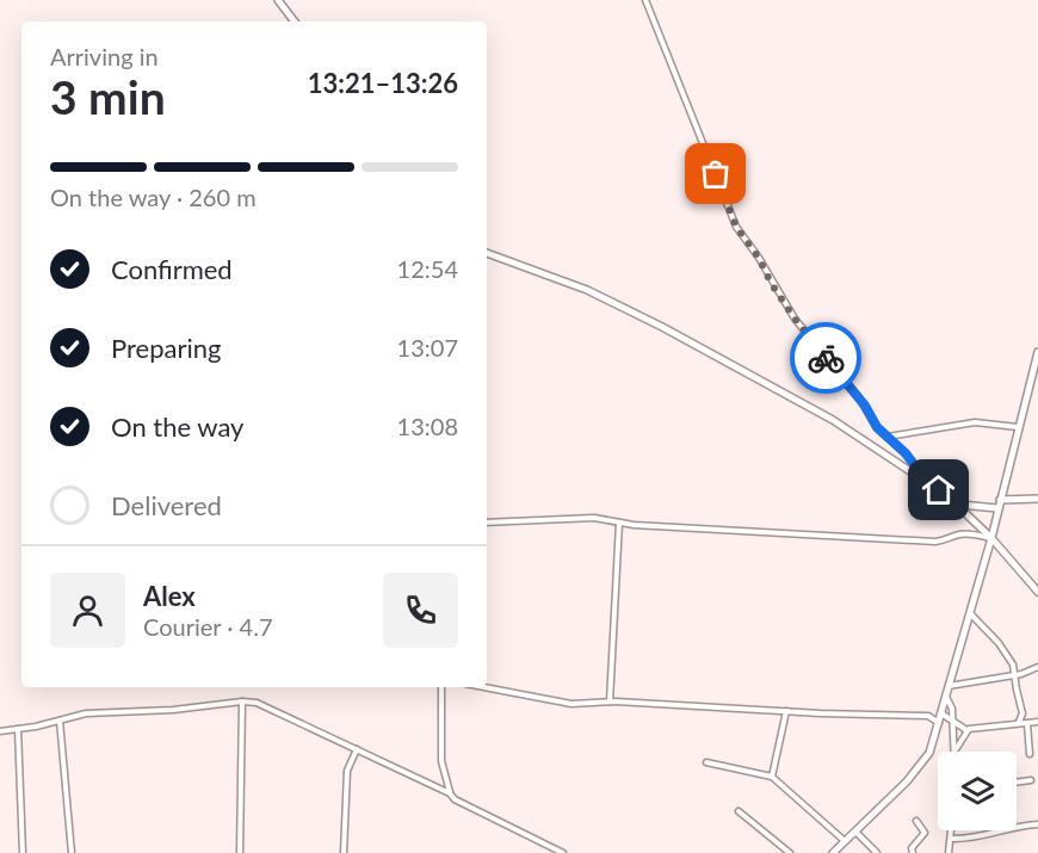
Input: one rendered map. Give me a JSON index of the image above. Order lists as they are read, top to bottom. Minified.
{"page":{"heading":["3 min","Arriving in","13:21–13:26"],"panel":["Alex","Courier · 4.7"],"bar":"On the way · 260 m","list":[["Confirmed","12:54"],["Preparing","13:07"],["On the way","13:08"],"Delivered"]}}
